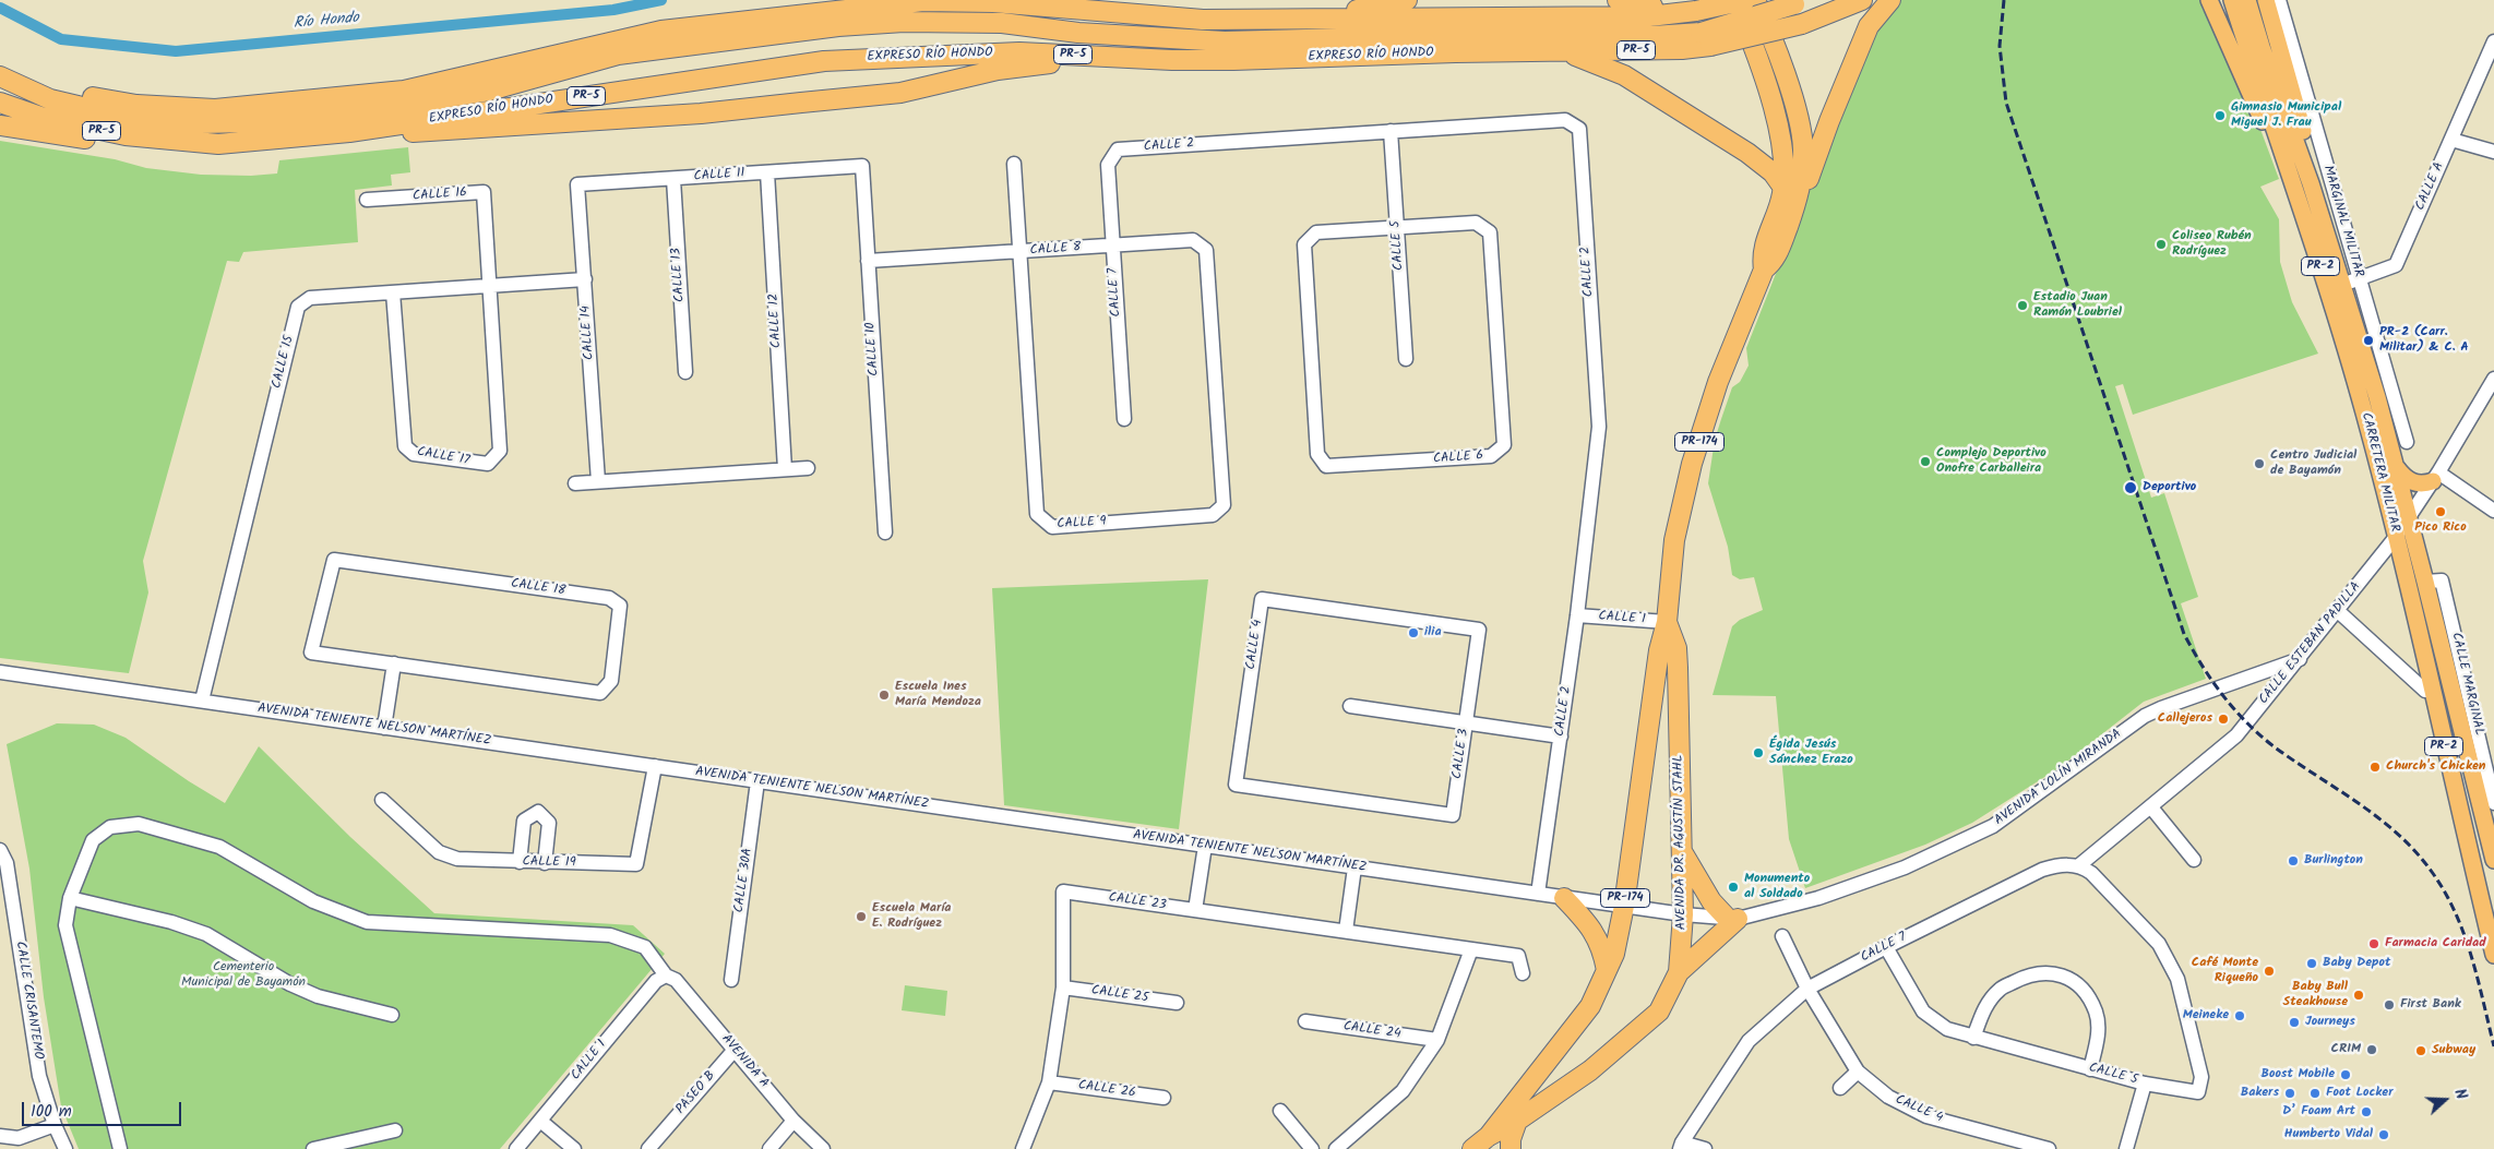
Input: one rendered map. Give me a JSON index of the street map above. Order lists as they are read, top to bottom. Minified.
{"streets":{"highway":["PR-5","EXPRESO RÍO HONDO","PR-174","AVENIDA DR. AGUSTÍN STAHL"],"main road":["PR-2","CARRETERA MILITAR"],"street":["CALLE 2","CALLE 11","CALLE A","CALLE 16","MARGINAL MILITAR","CALLE 5","CALLE 8","CALLE 13","CALLE 7","CALLE 12","CALLE 14","CALLE 10","CALLE 15","CALLE 17","CALLE 6","CALLE 9","CALLE 18","CALLE 1","CALLE ESTEBAN PADILLA","CALLE 4","CALLE MARGINAL","AVENIDA TENIENTE NELSON MARTÍNEZ","CALLE 3","AVENIDA LOLÍN MIRANDA","CALLE 19","CALLE 30A","CALLE 23","CALLE 25","CALLE CRISANTEMO","CALLE 24","AVENIDA A","CALLE 26","PASEO B"]},"crossings":[["CALLE 2","CALLE 5"],["CALLE 2","CALLE 7"],["CALLE 2","CALLE 1"],["CALLE 2","AVENIDA TENIENTE NELSON MARTÍNEZ"],["CALLE 2","CALLE 3"],["CALLE 11","CALLE 13"],["CALLE 11","CALLE 12"],["CALLE 11","CALLE 14"],["CALLE 11","CALLE 10"],["CALLE A","MARGINAL MILITAR"],["CALLE A","CARRETERA MILITAR"],["CALLE 16","CALLE 15"],["CALLE 16","CALLE 17"],["MARGINAL MILITAR","CARRETERA MILITAR"],["CALLE 5","CALLE 7"],["CALLE 5","CALLE 6"],["CALLE 5","CALLE ESTEBAN PADILLA"],["CALLE 8","CALLE 7"],["CALLE 8","CALLE 10"],["CALLE 8","CALLE 9"],["CALLE 7","CALLE ESTEBAN PADILLA"],["CALLE 7","CALLE 4"],["CALLE 14","CALLE 15"],["CALLE 15","CALLE 17"],["CALLE 15","AVENIDA TENIENTE NELSON MARTÍNEZ"],["CARRETERA MILITAR","CALLE ESTEBAN PADILLA"],["CARRETERA MILITAR","CALLE MARGINAL"],["CALLE 1","AVENIDA DR. AGUSTÍN STAHL"],["CALLE 1","AVENIDA A"],["CALLE ESTEBAN PADILLA","AVENIDA LOLÍN MIRANDA"],["CALLE 4","CALLE 3"],["AVENIDA TENIENTE NELSON MARTÍNEZ","AVENIDA LOLÍN MIRANDA"],["AVENIDA TENIENTE NELSON MARTÍNEZ","AVENIDA DR. AGUSTÍN STAHL"],["AVENIDA TENIENTE NELSON MARTÍNEZ","CALLE 19"],["AVENIDA TENIENTE NELSON MARTÍNEZ","CALLE 30A"],["AVENIDA LOLÍN MIRANDA","AVENIDA DR. AGUSTÍN STAHL"],["CALLE 23","CALLE 25"],["CALLE 23","CALLE 26"],["AVENIDA A","PASEO B"]],"water":["Río Hondo"],"parks":["Cementerio Municipal de Bayamón"],"places":["Gimnasio Municipal Miguel J. Frau","Coliseo Rubén Rodríguez","Estadio Juan Ramón Loubriel","PR-2 (Carr. Militar) & C. A","Complejo Deportivo Onofre Carballeira","Centro Judicial de Bayamón","Deportivo","Pico Rico","ilia","Escuela Ines María Mendoza","Callejeros","Égida Jesús Sánchez Erazo","Church's Chicken","Burlington","Monumento al Soldado","Escuela María E. Rodríguez","Farmacia Caridad","Baby Depot","Café Monte Riqueño","Baby Bull Steakhouse","First Bank","Meineke","Journeys","CRIM","Subway","Boost Mobile","Bakers","Foot Locker","D’ Foam Art","Humberto Vidal"],"scale_bar":"100 m","north":"right"}
